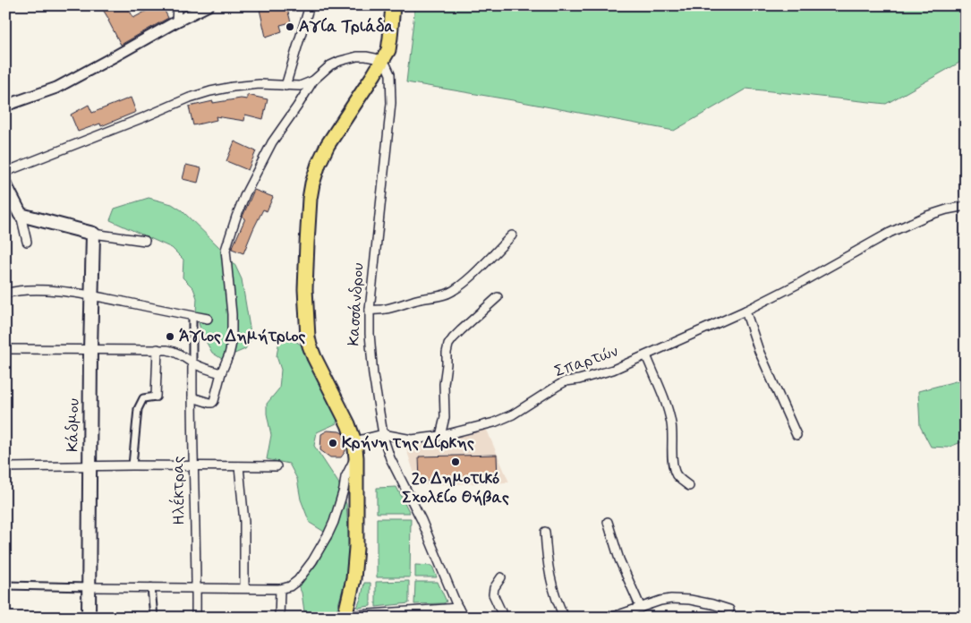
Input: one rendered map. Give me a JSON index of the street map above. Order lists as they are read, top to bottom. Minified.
{"streets":{"main road":["Κάδμου"],"street":["Κασσάνδρου","Σπαρτών","Ηλέκτρας"]},"crossings":[["Κασσάνδρου","Σπαρτών"]],"places":["Αγία Τριάδα","Άγιος Δημήτριος","Κρήνη της Δίρκης","2ο Δημοτικό Σχολείο Θήβας"]}
